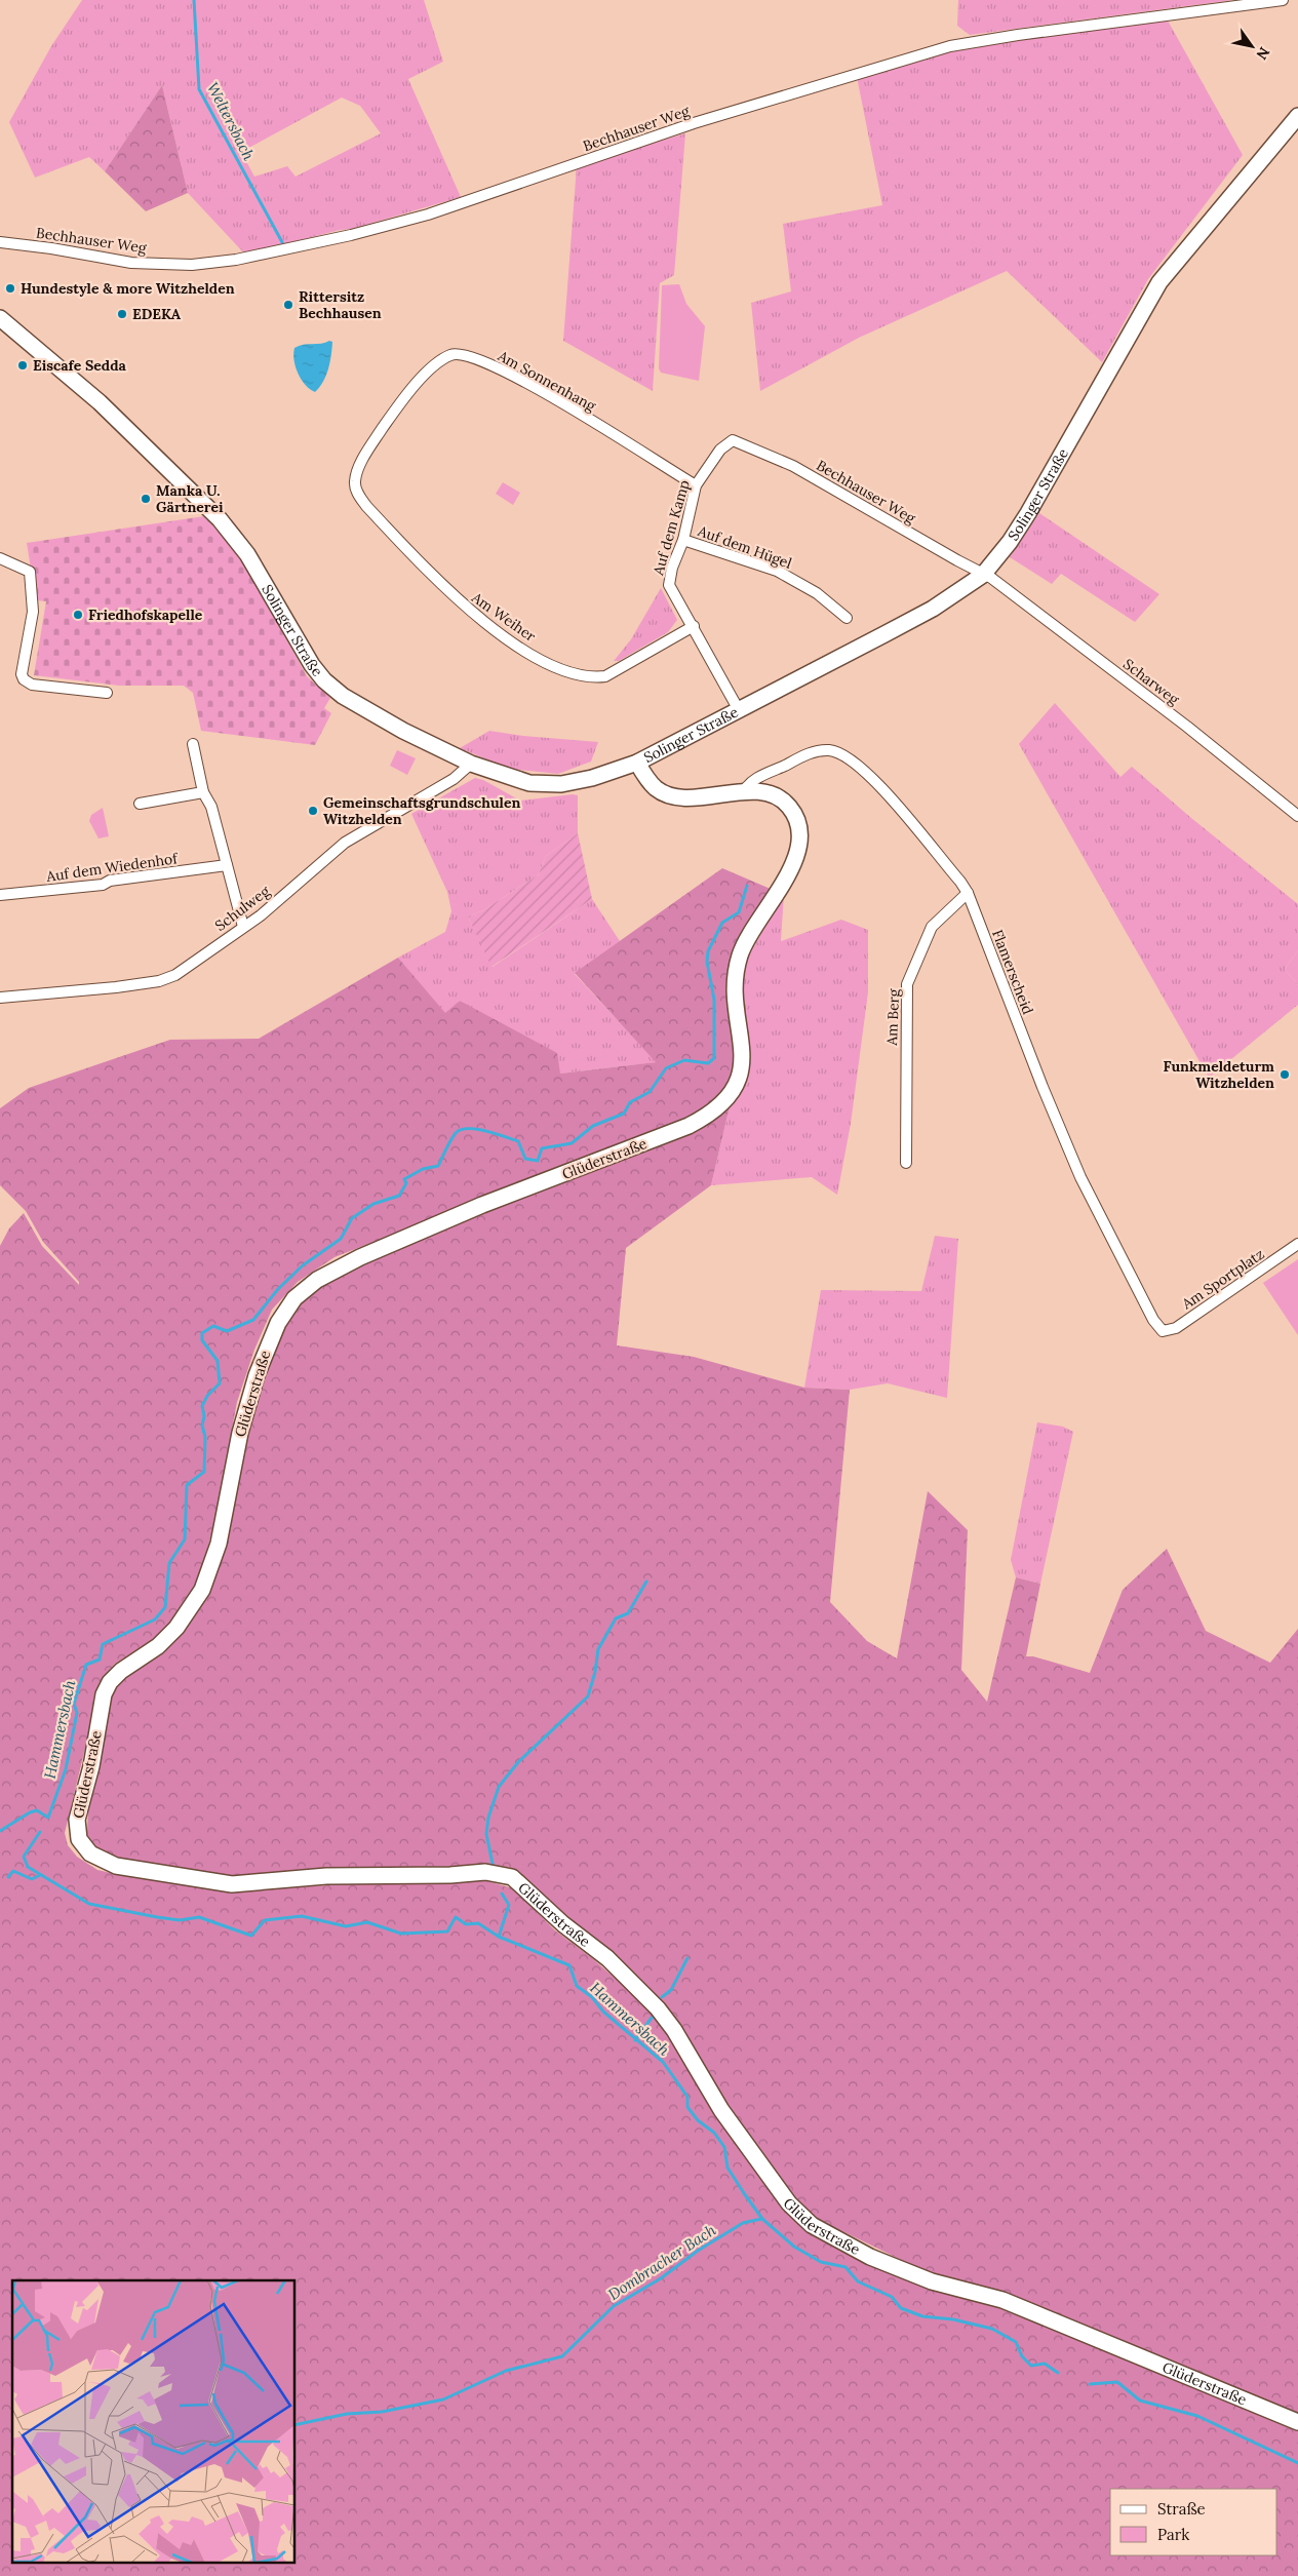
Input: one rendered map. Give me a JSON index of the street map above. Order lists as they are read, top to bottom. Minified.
{"streets":{"main road":["Solinger Straße","Glüderstraße"],"street":["Bechhauser Weg","Am Sonnenhang","Auf dem Kamp","Auf dem Hügel","Am Weiher","Scharweg","Auf dem Wiedenhof","Schulweg","Flamerscheid","Am Berg","Am Sportplatz"]},"crossings":[["Bechhauser Weg","Solinger Straße"],["Bechhauser Weg","Auf dem Kamp"],["Bechhauser Weg","Scharweg"],["Am Sonnenhang","Auf dem Kamp"],["Am Sonnenhang","Am Weiher"],["Solinger Straße","Auf dem Kamp"],["Solinger Straße","Scharweg"],["Solinger Straße","Schulweg"],["Solinger Straße","Glüderstraße"],["Auf dem Kamp","Auf dem Hügel"],["Auf dem Kamp","Am Weiher"],["Flamerscheid","Am Berg"],["Flamerscheid","Glüderstraße"],["Flamerscheid","Am Sportplatz"]],"water":["Weltersbach","Hammersbach","Dombracher Bach"],"places":["Hundestyle & more Witzhelden","Rittersitz Bechhausen","EDEKA","Eiscafe Sedda","Manka U. Gärtnerei","Friedhofskapelle","Gemeinschaftsgrundschulen Witzhelden","Funkmeldeturm Witzhelden"],"legend":["Straße","Park"],"north":"bottom right"}
